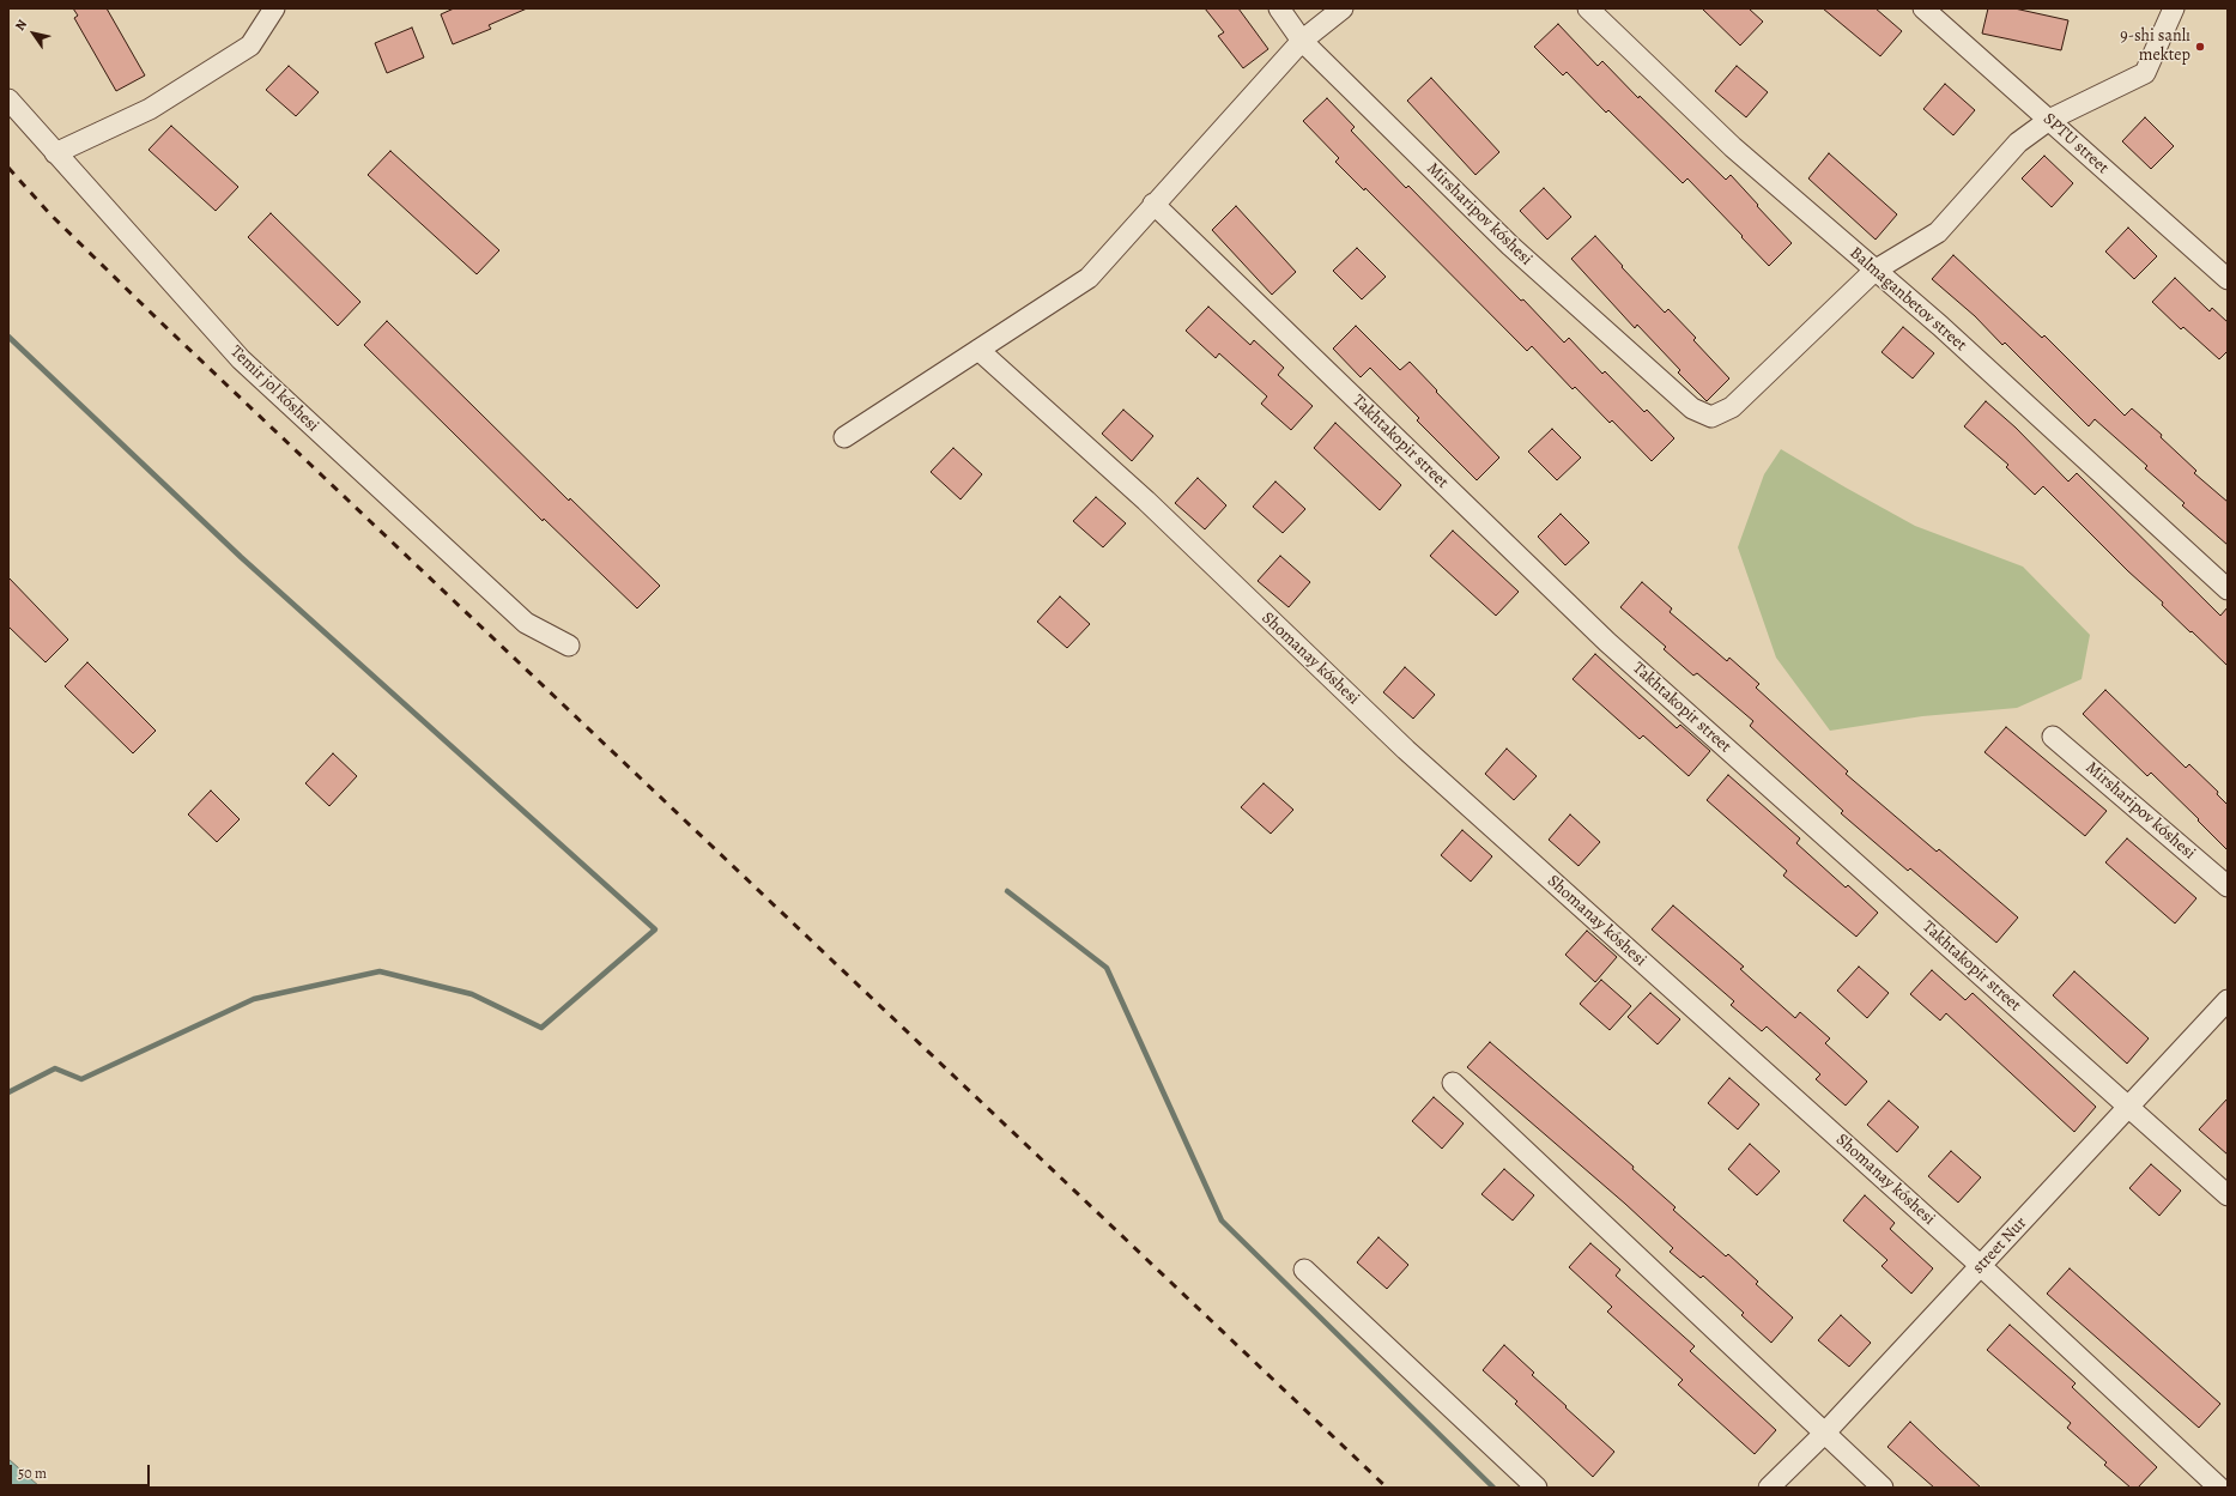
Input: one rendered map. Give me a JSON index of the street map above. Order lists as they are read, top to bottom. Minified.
{"streets":{"street":["SPTU street","Mirsharipov kóshesi","Balmaganbetov street","Temir jol kóshesi","Takhtakopir street","Shomanay kóshesi","street Nur"]},"crossings":[["Mirsharipov kóshesi","Balmaganbetov street"],["Takhtakopir street","street Nur"],["Shomanay kóshesi","street Nur"]],"places":["9-shi sanlı mektep"],"scale_bar":"50 m","north":"top left"}
